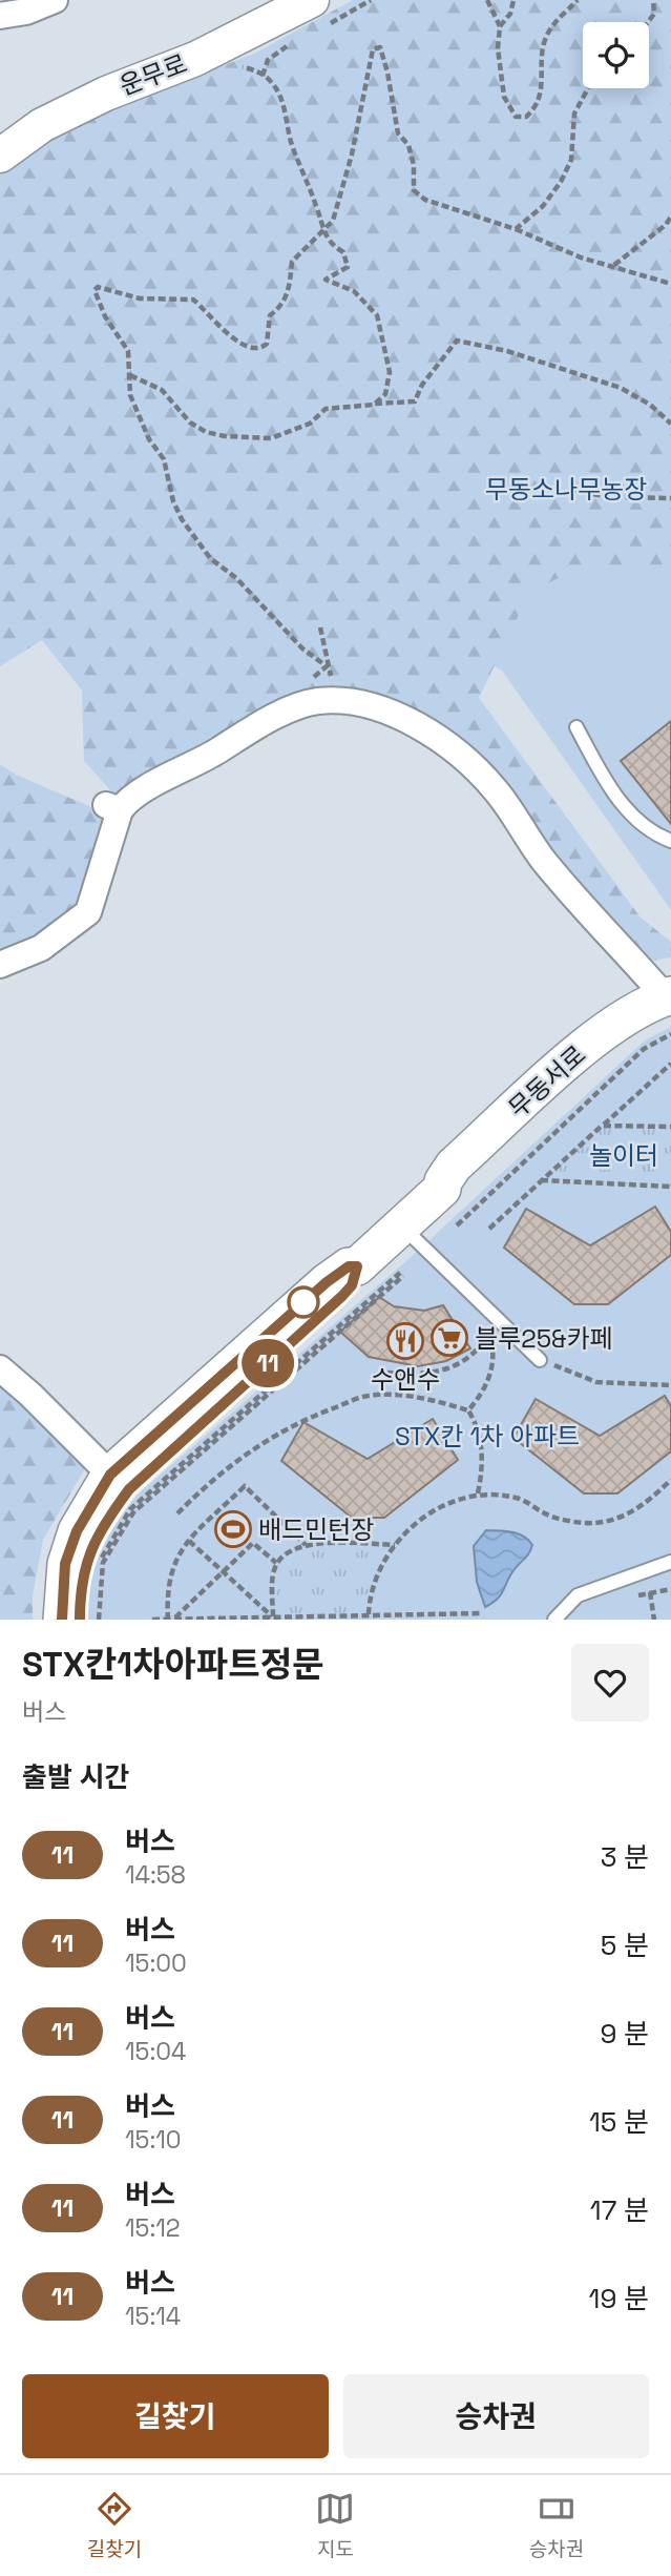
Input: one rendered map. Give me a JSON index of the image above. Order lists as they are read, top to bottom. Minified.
{"streets":{"main road":["무동서로"],"street":["운무로"]},"parks":["무동소나무농장","놀이터","STX칸 1차 아파트"],"places":{"supermarket":["블루25&카페"],"restaurant":["수앤수"],"sports":["배드민턴장"]},"lines":["bus line 11"],"page":{"on_map":"11","heading":[["STX칸1차아파트정문","버스"],"출발 시간"],"list":[{"mark":"11","name":"버스","note":"14:58","value":"3 분"},{"mark":"11","name":"버스","note":"15:00","value":"5 분"},{"mark":"11","name":"버스","note":"15:04","value":"9 분"},{"mark":"11","name":"버스","note":"15:10","value":"15 분"},{"mark":"11","name":"버스","note":"15:12","value":"17 분"},{"mark":"11","name":"버스","note":"15:14","value":"19 분"}],"buttons":["길찾기","승차권"],"tabs":["길찾기","지도","승차권"]}}
